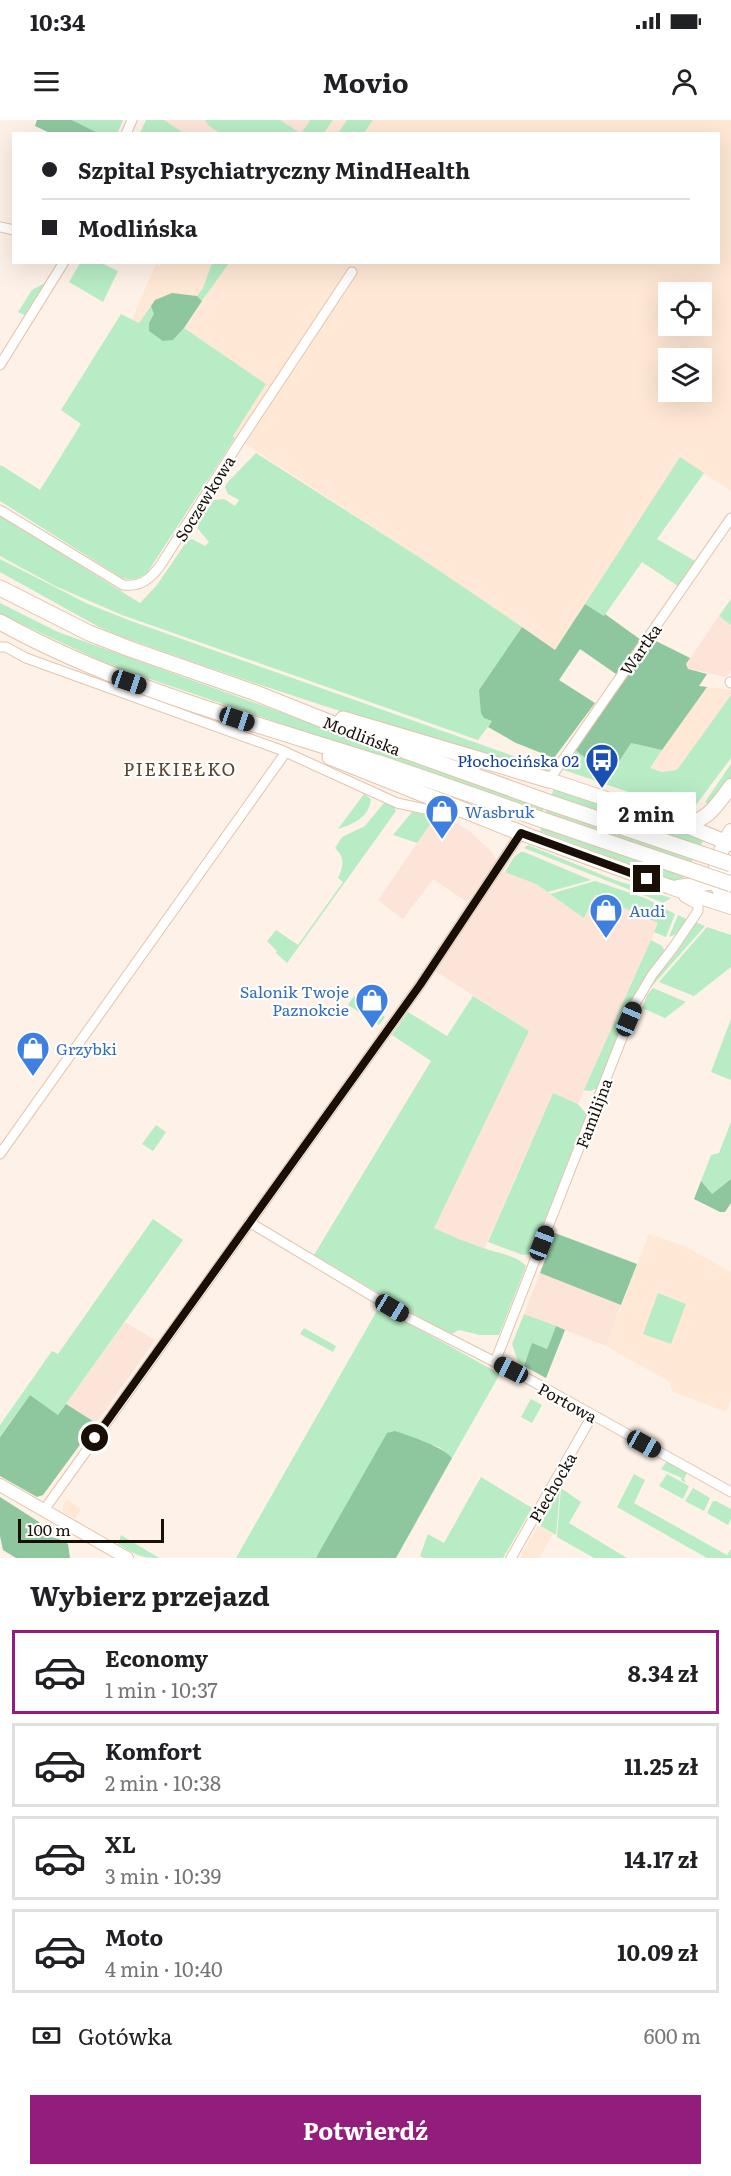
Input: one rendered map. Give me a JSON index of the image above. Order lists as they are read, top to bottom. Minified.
{"streets":{"main road":["Modlińska"],"street":["Soczewkowa","Wartka","Familijna","Portowa","Piechocka"]},"crossings":[["Familijna","Portowa"],["Portowa","Piechocka"]],"districts":["PIEKIEŁKO"],"places":{"bus stop":["Płochocińska 02"],"shop":["Wasbruk","Audi","Salonik Twoje Paznokcie","Grzybki"]},"scale_bar":"100 m","page":{"status":"10:34","header":"Movio","banner":["Szpital Psychiatryczny MindHealth","Modlińska"],"bubble":"2 min","scale":"100 m","heading":"Wybierz przejazd","list":[{"name":"Economy","note":"1 min · 10:37","value":"8.34 zł"},{"name":"Komfort","note":"2 min · 10:38","value":"11.25 zł"},{"name":"XL","note":"3 min · 10:39","value":"14.17 zł"},{"name":"Moto","note":"4 min · 10:40","value":"10.09 zł"}],"pay":["Gotówka","600 m"],"buttons":"Potwierdź"}}
